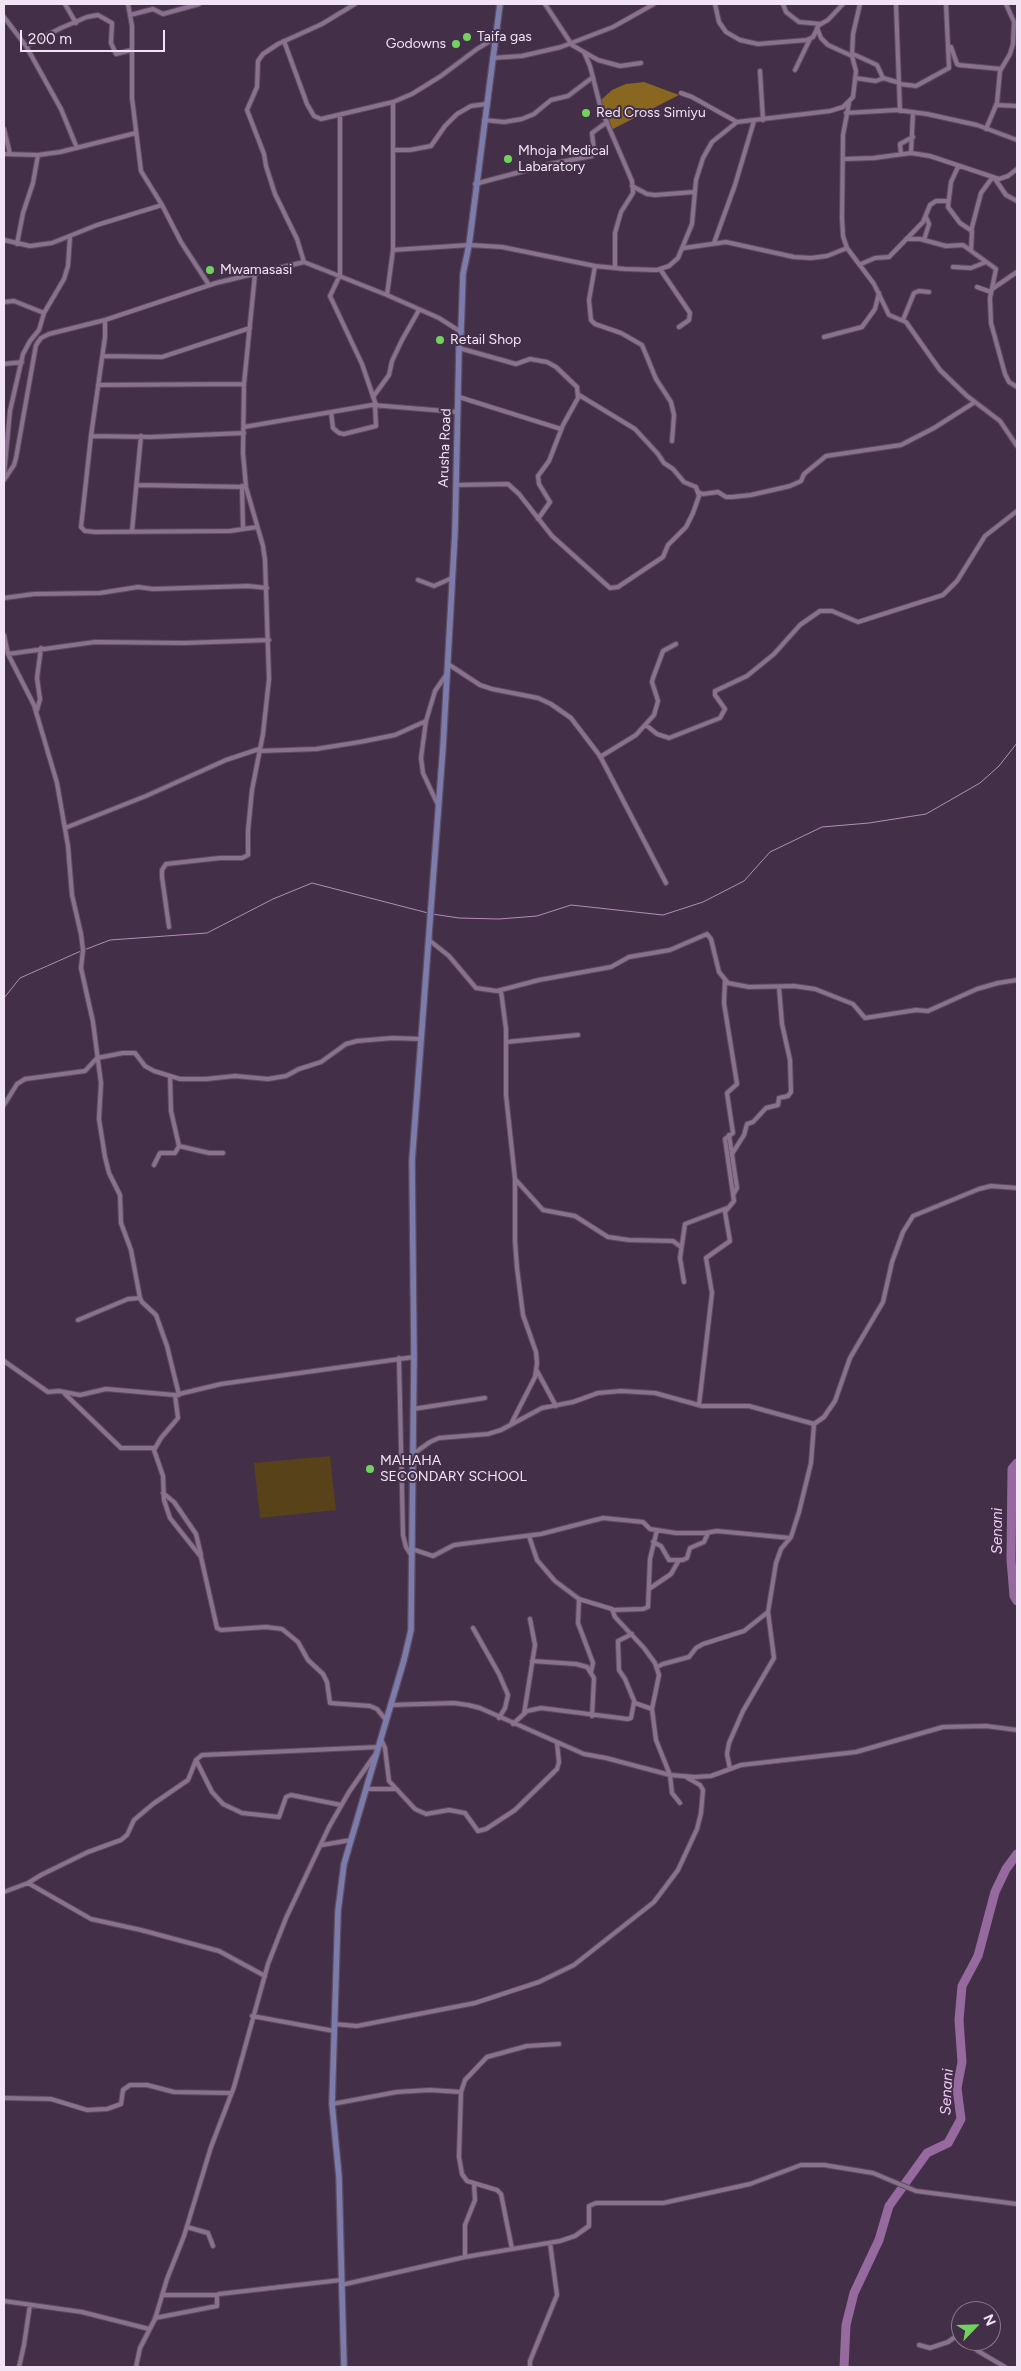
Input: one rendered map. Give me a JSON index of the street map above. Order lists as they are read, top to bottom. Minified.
{"streets":{"main road":["Arusha Road"]},"water":["Senani"],"places":["Taifa gas","Godowns","Red Cross Simiyu","Mhoja Medical Labaratory","Mwamasasi","Retail Shop","MAHAHA SECONDARY SCHOOL"],"scale_bar":"200 m","north":"top right"}
